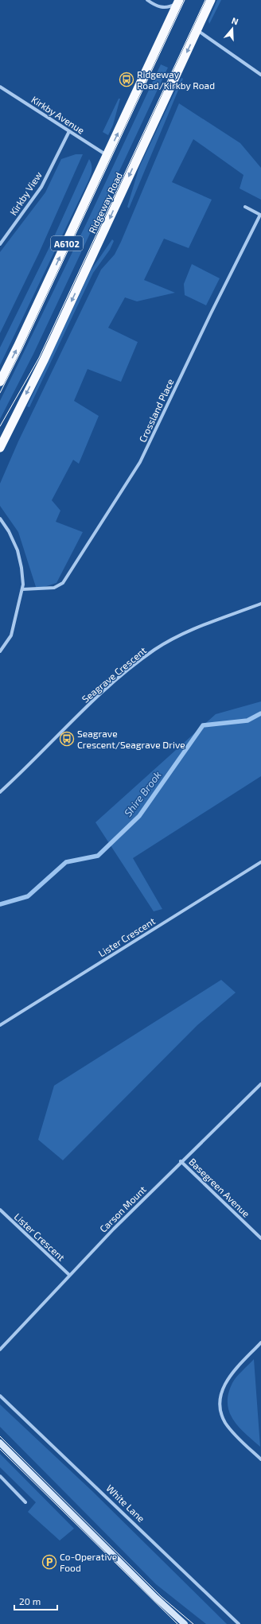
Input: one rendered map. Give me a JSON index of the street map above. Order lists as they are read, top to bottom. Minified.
{"streets":{"highway":["Ridgeway Road","A6102"],"street":["Kirkby Avenue","Kirkby View","Crossland Place","Seagrave Crescent","Lister Crescent","Basegreen Avenue","Carson Mount","White Lane"]},"crossings":[["Kirkby Avenue","Kirkby View"],["Kirkby Avenue","Ridgeway Road"],["Lister Crescent","Carson Mount"],["Basegreen Avenue","Carson Mount"]],"water":["Shire Brook"],"places":{"bus stop":["Ridgeway Road/Kirkby Road","Seagrave Crescent/Seagrave Drive"],"parking":["Co-Operative Food"]},"scale_bar":"20 m","north":"top"}
